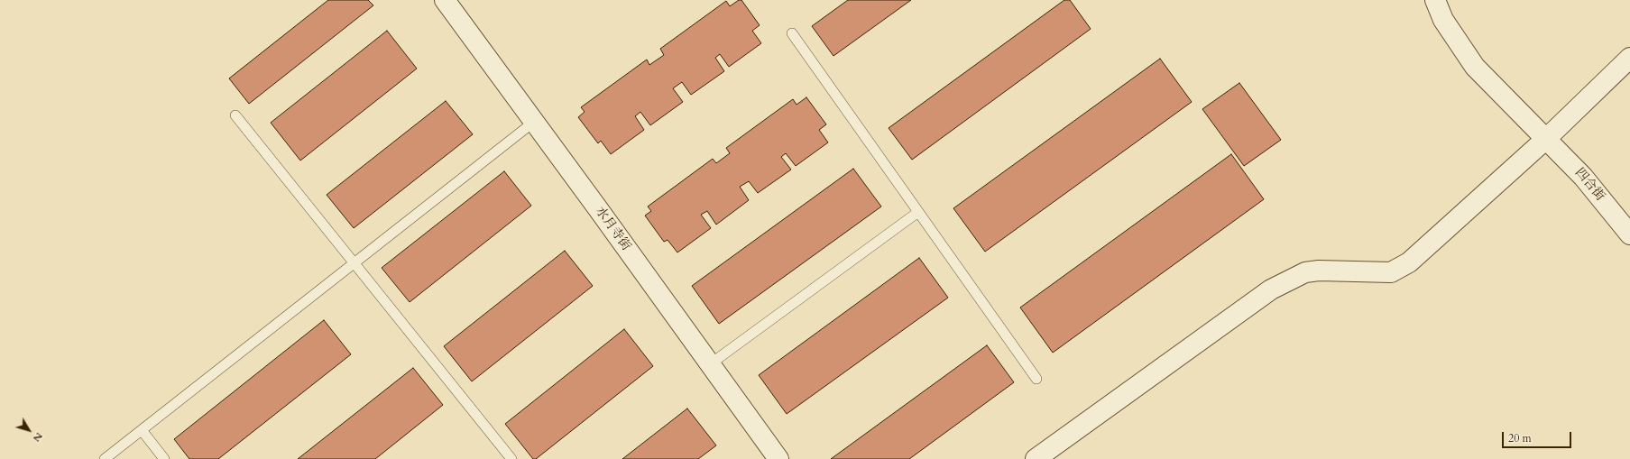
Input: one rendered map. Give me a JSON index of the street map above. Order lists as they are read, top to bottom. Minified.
{"streets":{"street":["四合街","水月寺街"]},"scale_bar":"20 m","north":"bottom right"}
